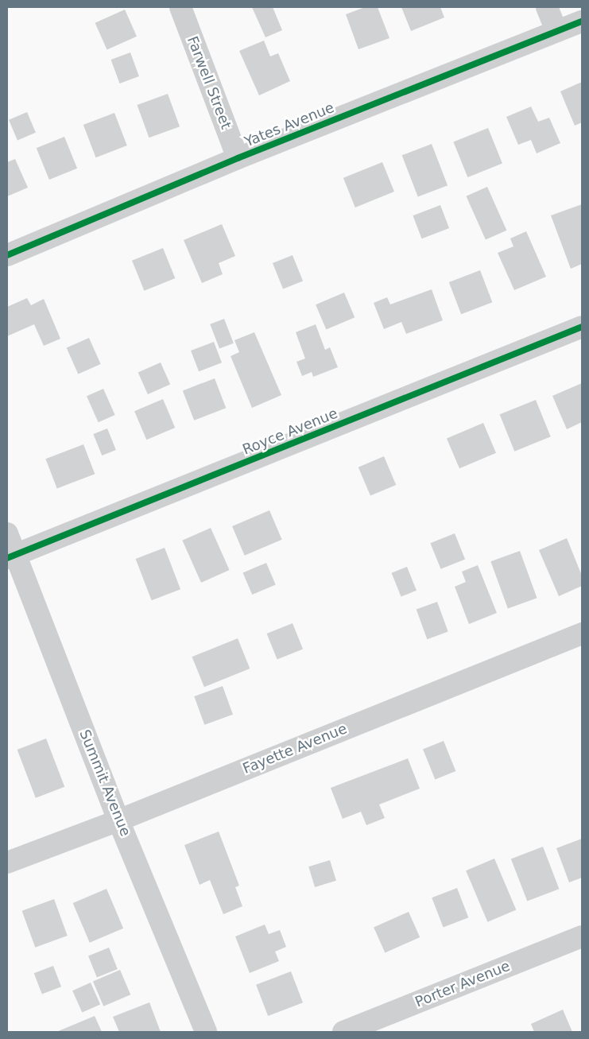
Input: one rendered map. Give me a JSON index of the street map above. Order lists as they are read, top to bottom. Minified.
{"streets":{"street":["Farwell Street","Yates Avenue","Royce Avenue","Fayette Avenue","Summit Avenue","Porter Avenue"]},"crossings":[["Farwell Street","Yates Avenue"],["Royce Avenue","Summit Avenue"],["Fayette Avenue","Summit Avenue"]]}
